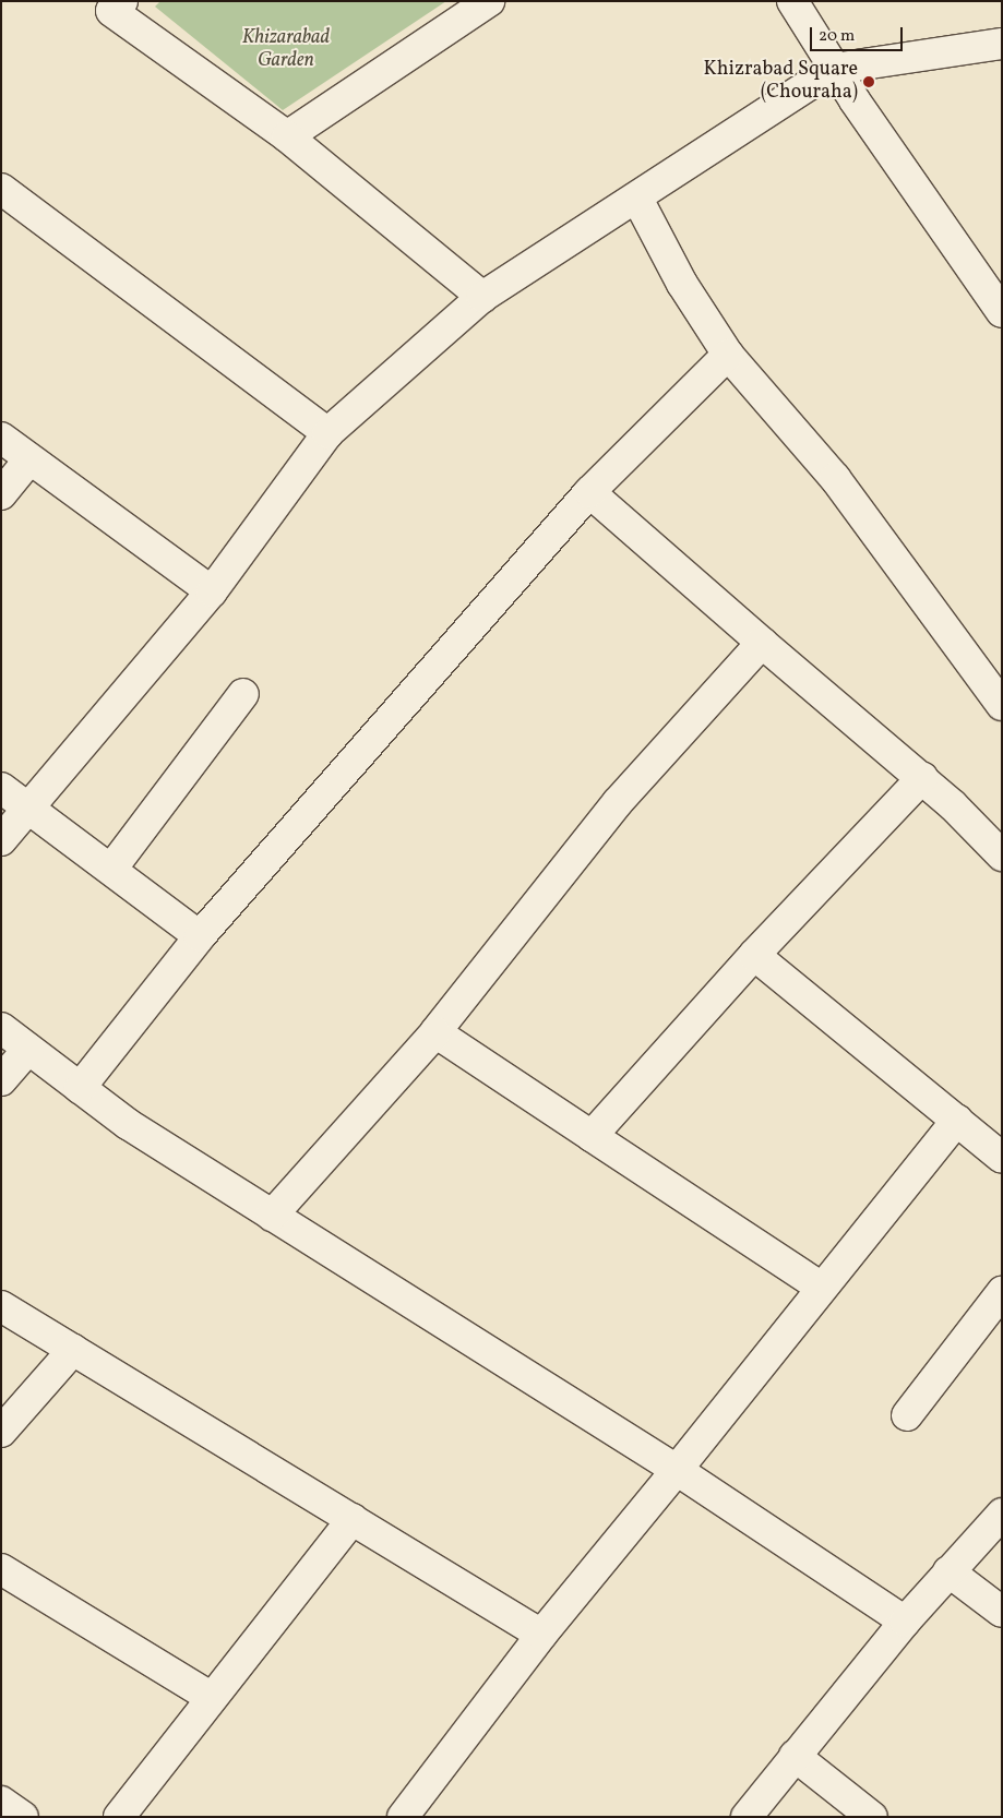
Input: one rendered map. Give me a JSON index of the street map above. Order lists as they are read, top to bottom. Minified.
{"parks":["Khizarabad Garden"],"places":["Khizrabad Square (Chouraha)"],"scale_bar":"20 m"}
